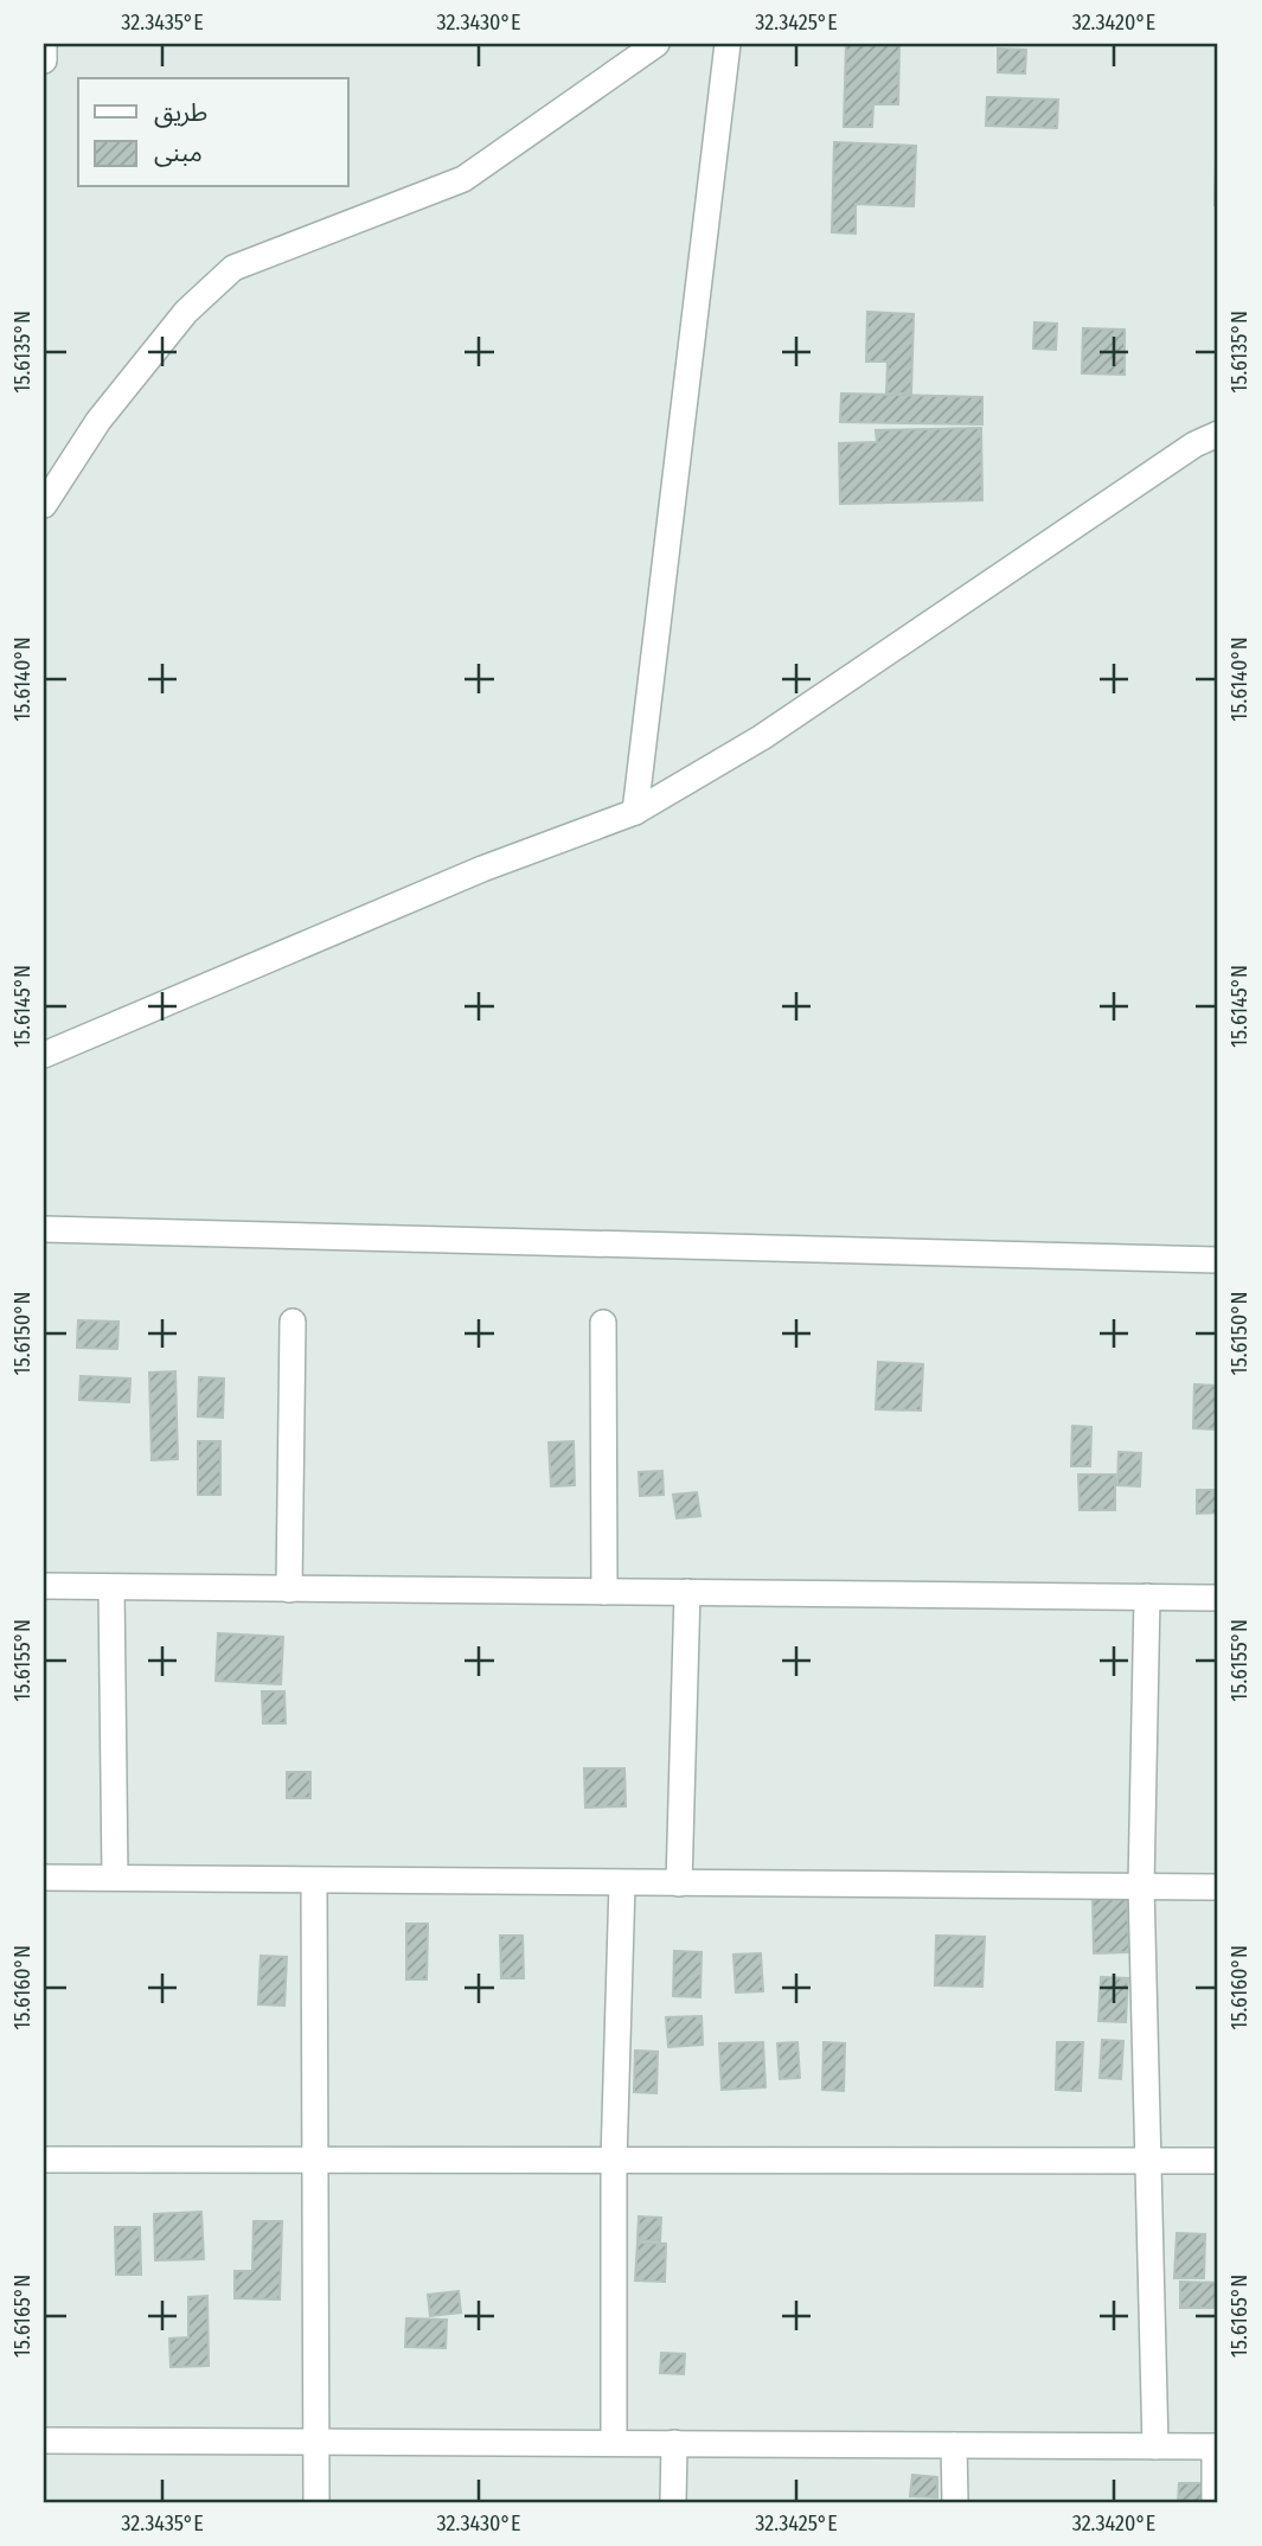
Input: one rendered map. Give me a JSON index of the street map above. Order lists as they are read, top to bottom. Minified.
{"legend":["طريق","مبنى"],"coordinates":["32.3435°E","32.3430°E","32.3425°E","32.3420°E","15.6135°N","15.6140°N","15.6145°N","15.6150°N","15.6155°N","15.6160°N","15.6165°N"]}
